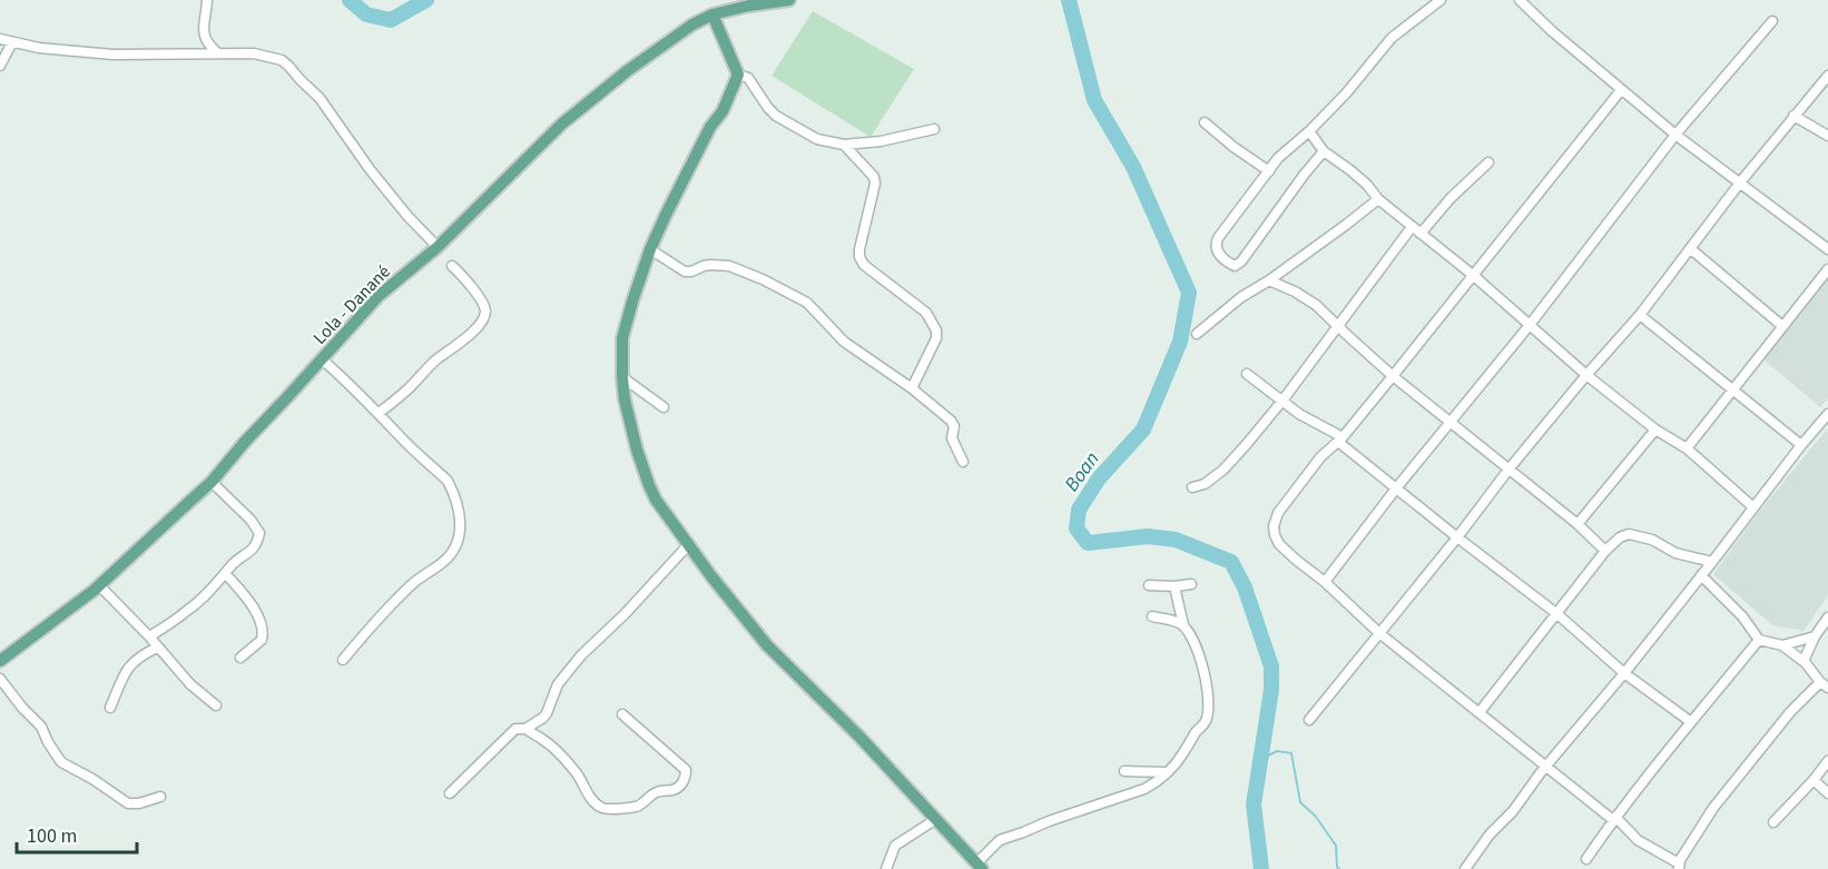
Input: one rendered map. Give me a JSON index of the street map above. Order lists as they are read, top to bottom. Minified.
{"streets":{"main road":["Lola - Danané"]},"water":["Boan"],"scale_bar":"100 m"}
